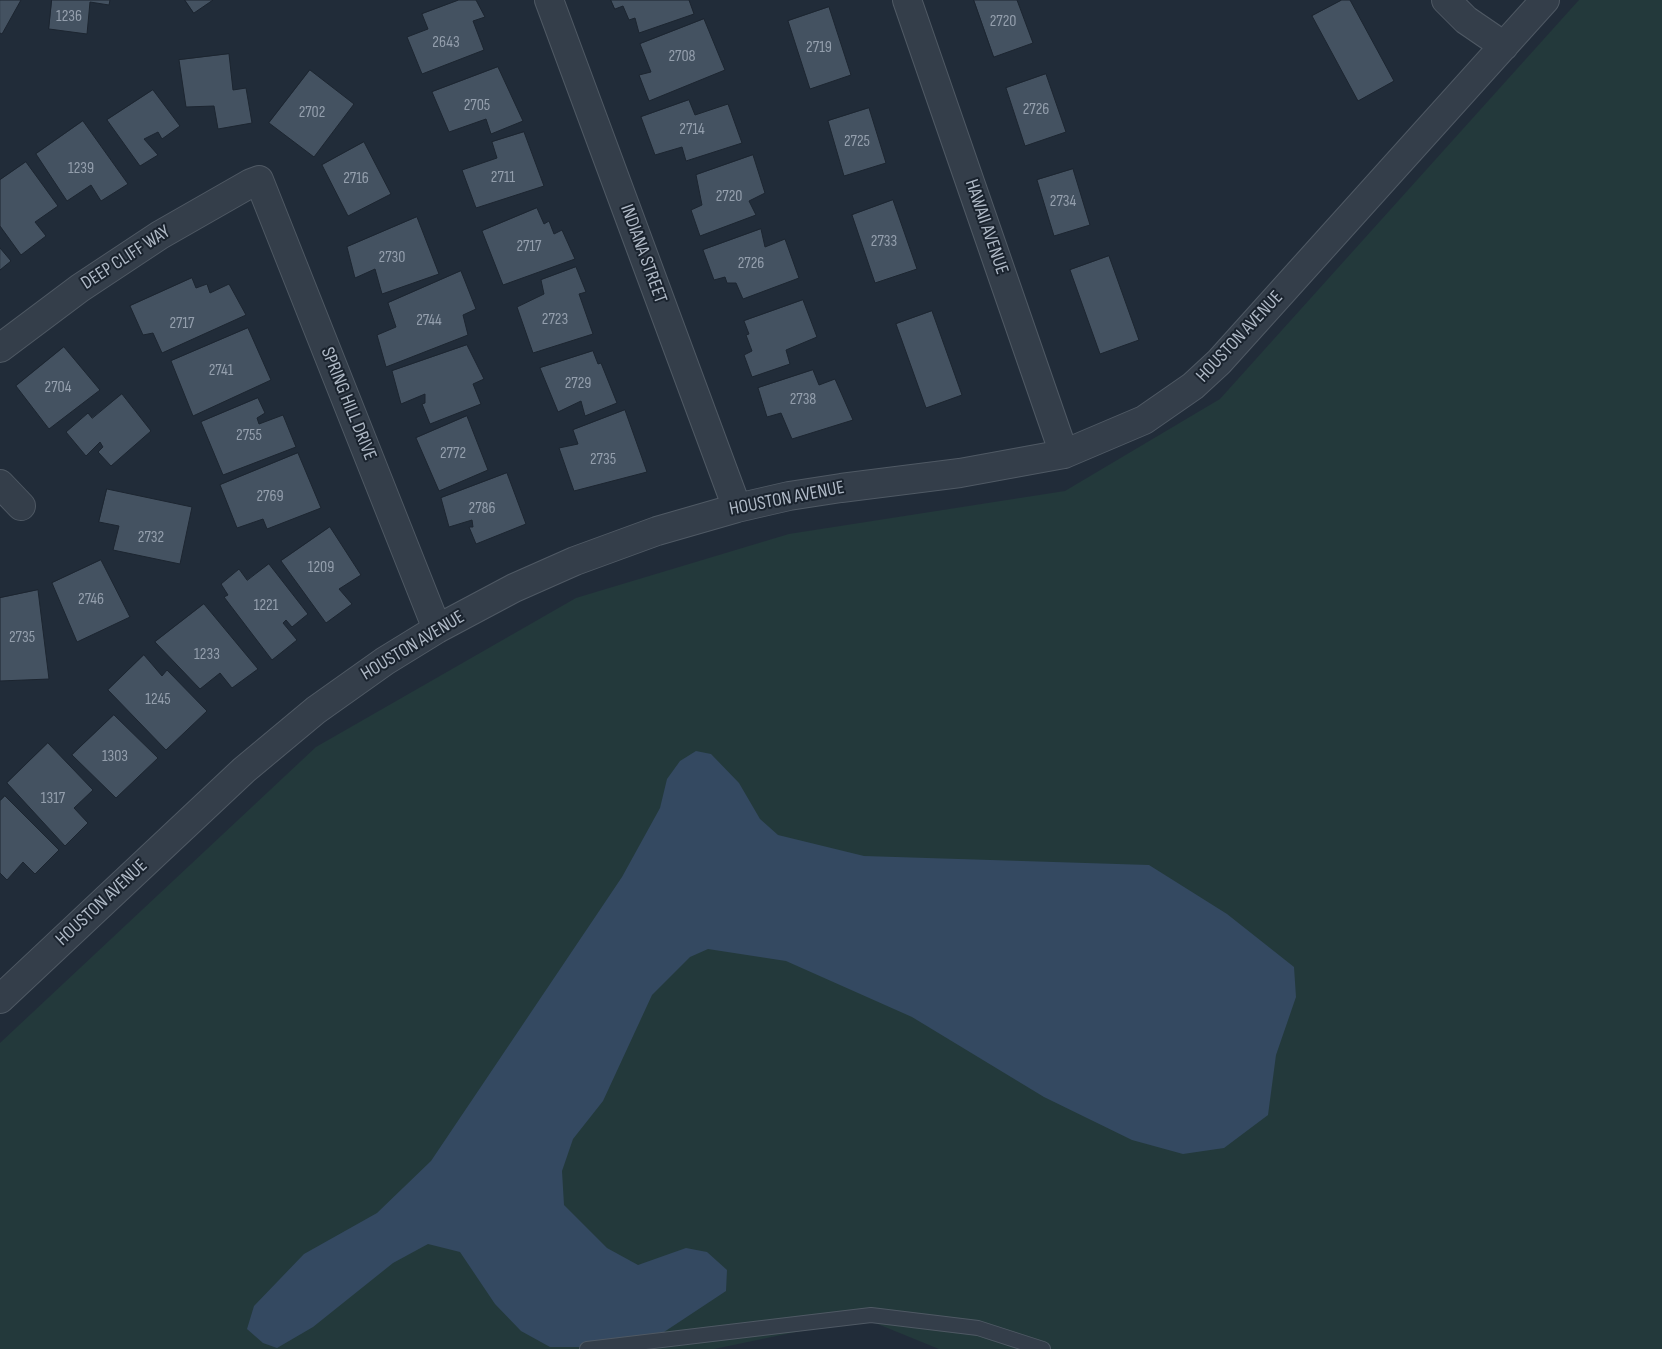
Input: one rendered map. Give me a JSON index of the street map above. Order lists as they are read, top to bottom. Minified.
{"streets":{"street":["HAWAII AVENUE","INDIANA STREET","DEEP CLIFF WAY","HOUSTON AVENUE","SPRING HILL DRIVE"]},"crossings":[["HAWAII AVENUE","HOUSTON AVENUE"],["INDIANA STREET","HOUSTON AVENUE"],["DEEP CLIFF WAY","SPRING HILL DRIVE"],["HOUSTON AVENUE","SPRING HILL DRIVE"]],"house_numbers":["1236","2720","2643","2719","2708","2705","2726","2702","2714","2725","1239","2711","2716","2720","2734","2733","2717","2730","2726","2723","2744","2717","2741","2729","2704","2738","2755","2772","2735","2769","2786","2732","1209","2746","1221","2735","1233","1245","1303","1317"]}
